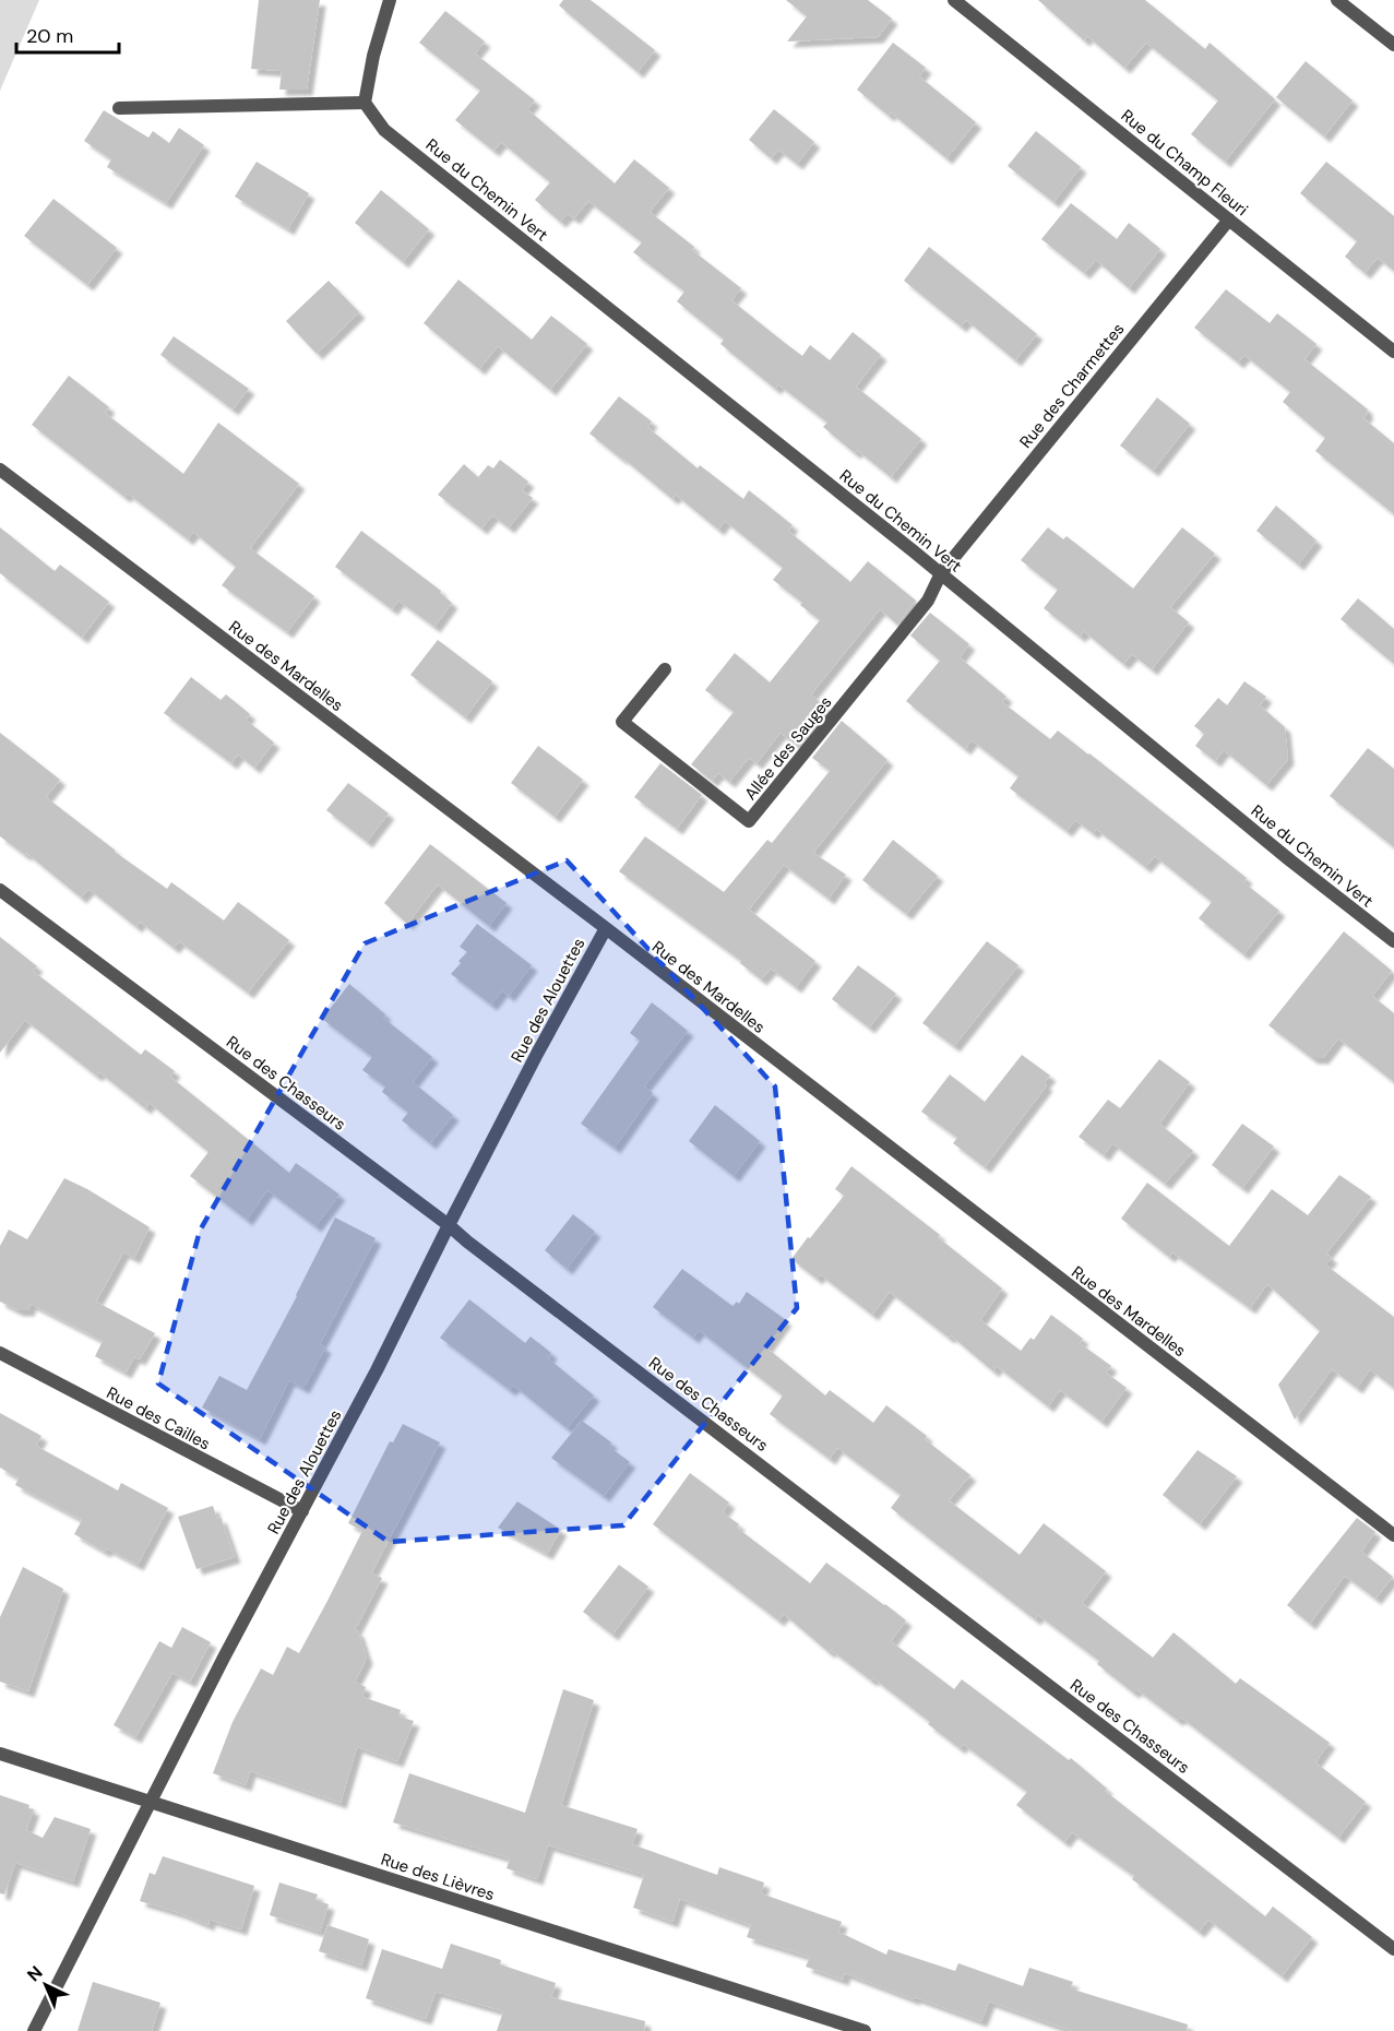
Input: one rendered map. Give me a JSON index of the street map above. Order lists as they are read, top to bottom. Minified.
{"streets":{"street":["Rue du Champ Fleuri","Rue du Chemin Vert","Rue des Charmettes","Rue des Mardelles","Allée des Sauges","Rue des Alouettes","Rue des Chasseurs","Rue des Cailles","Rue des Lièvres"]},"crossings":[["Rue du Champ Fleuri","Rue des Charmettes"],["Rue du Chemin Vert","Rue des Charmettes"],["Rue du Chemin Vert","Allée des Sauges"],["Rue des Charmettes","Allée des Sauges"],["Rue des Mardelles","Rue des Alouettes"],["Rue des Alouettes","Rue des Chasseurs"],["Rue des Alouettes","Rue des Cailles"],["Rue des Alouettes","Rue des Lièvres"]],"scale_bar":"20 m","north":"top left"}
